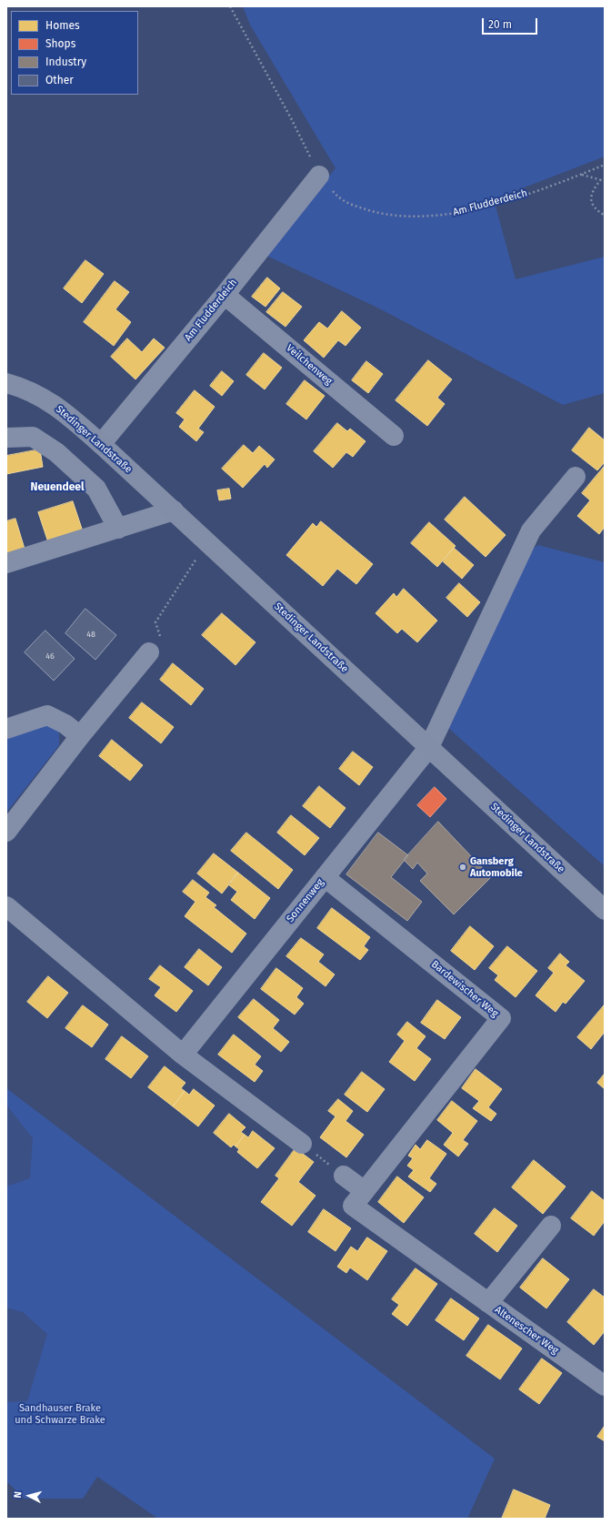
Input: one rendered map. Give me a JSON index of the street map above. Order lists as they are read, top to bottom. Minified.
{"streets":{"main road":["Stedinger Landstraße"],"street":["Am Fludderdeich","Veilchenweg","Sonnenweg","Bardewischer Weg","Altenescher Weg"]},"crossings":[["Am Fludderdeich","Veilchenweg"],["Am Fludderdeich","Stedinger Landstraße"],["Stedinger Landstraße","Sonnenweg"],["Sonnenweg","Bardewischer Weg"],["Bardewischer Weg","Altenescher Weg"]],"districts":["Neuendeel"],"parks":["Sandhauser Brake und Schwarze Brake"],"places":["Gansberg Automobile"],"house_numbers":["48","46"],"legend":["Homes","Shops","Industry","Other"],"scale_bar":"20 m","north":"left"}
